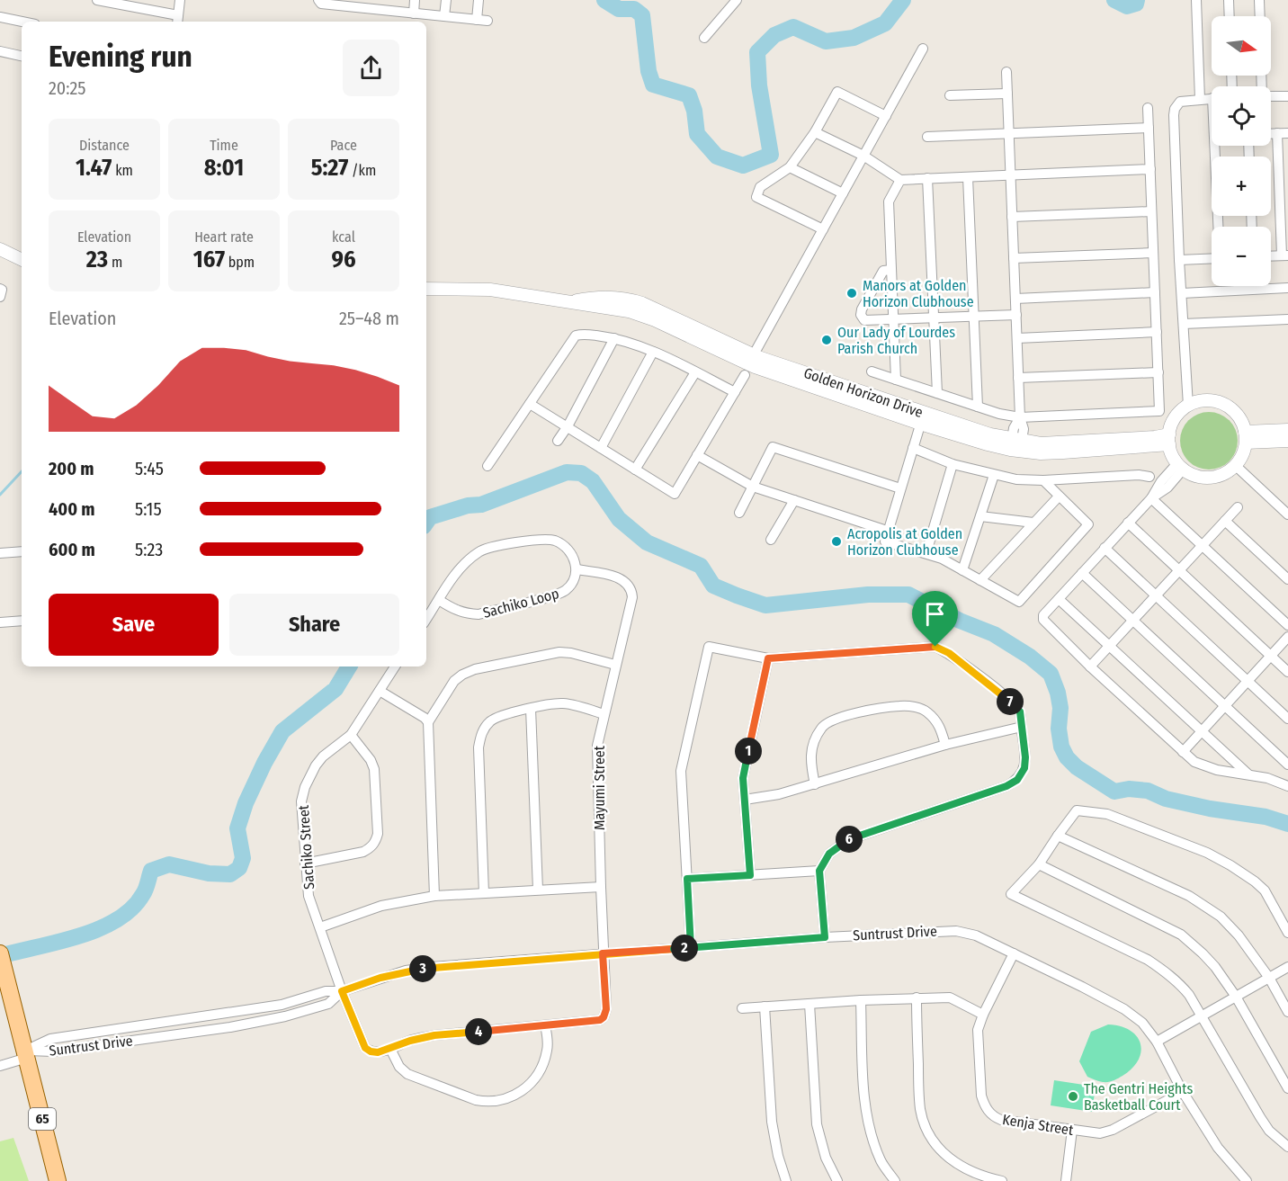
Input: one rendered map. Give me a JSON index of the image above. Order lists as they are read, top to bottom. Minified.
{"streets":{"main road":["65"],"street":["Golden Horizon Drive","Sachiko Loop","Mayumi Street","Sachiko Street","Suntrust Drive","Kenja Street"]},"crossings":[["Sachiko Loop","Mayumi Street"],["Mayumi Street","Suntrust Drive"],["Sachiko Street","Suntrust Drive"],["Suntrust Drive","65"],["Suntrust Drive","Kenja Street"]],"places":["Manors at Golden Horizon Clubhouse","Our Lady of Lourdes Parish Church","Acropolis at Golden Horizon Clubhouse","The Gentri Heights Basketball Court"],"north":"right","page":{"map_buttons":["+","−"],"heading":["Evening run","20:25"],"stats":[["Distance","1.47 km"],["Time","8:01"],["Pace","5:27 /km"],["Elevation","23 m"],["Heart rate","167 bpm"],["kcal","96"]],"chart":["Elevation","25–48 m"],"list":[{"name":"200 m","note":"5:45"},{"name":"400 m","note":"5:15"},{"name":"600 m","note":"5:23"}],"buttons":["Save","Share"],"pins":["7","1","6","2","3","4"]}}
